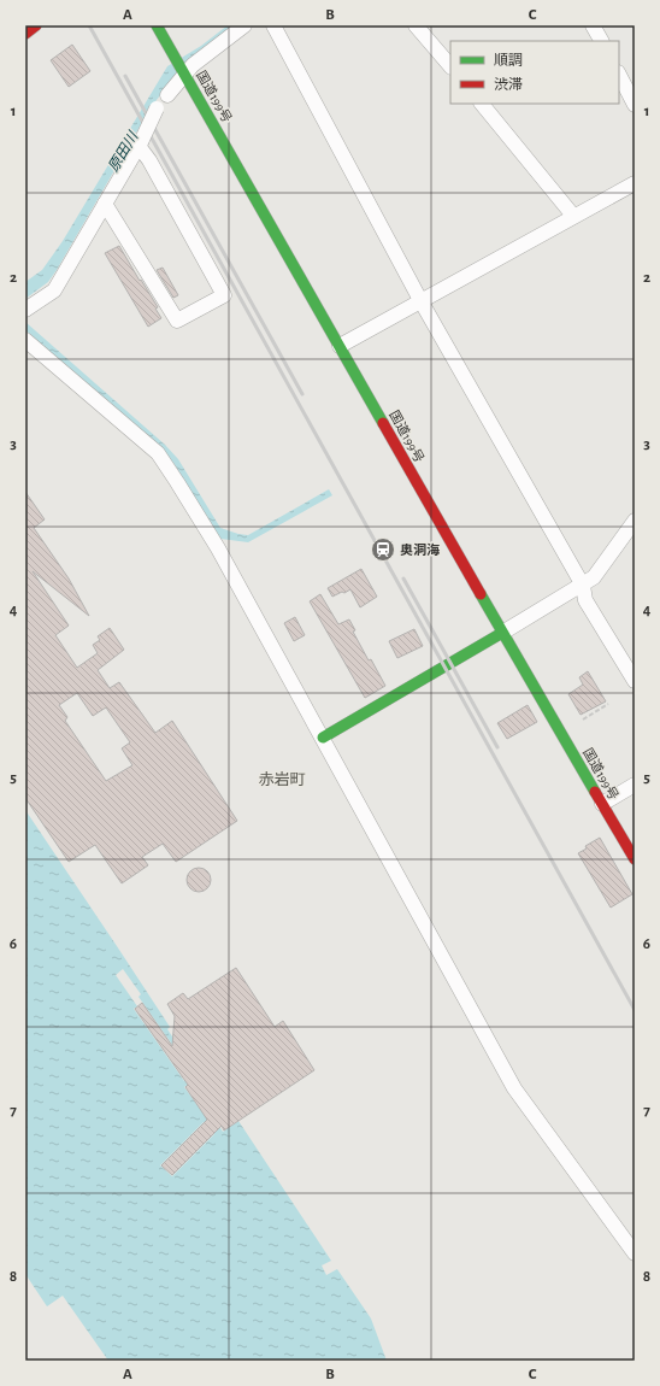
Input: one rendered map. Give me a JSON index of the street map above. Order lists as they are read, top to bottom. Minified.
{"streets":{"main road":["国道199号"]},"districts":["赤岩町"],"water":["原田川"],"places":{"station":["奥洞海"]},"legend":["順調","渋滞"],"grid":{"columns":["A","B","C"],"rows":["1","2","3","4","5","6","7","8"]}}
